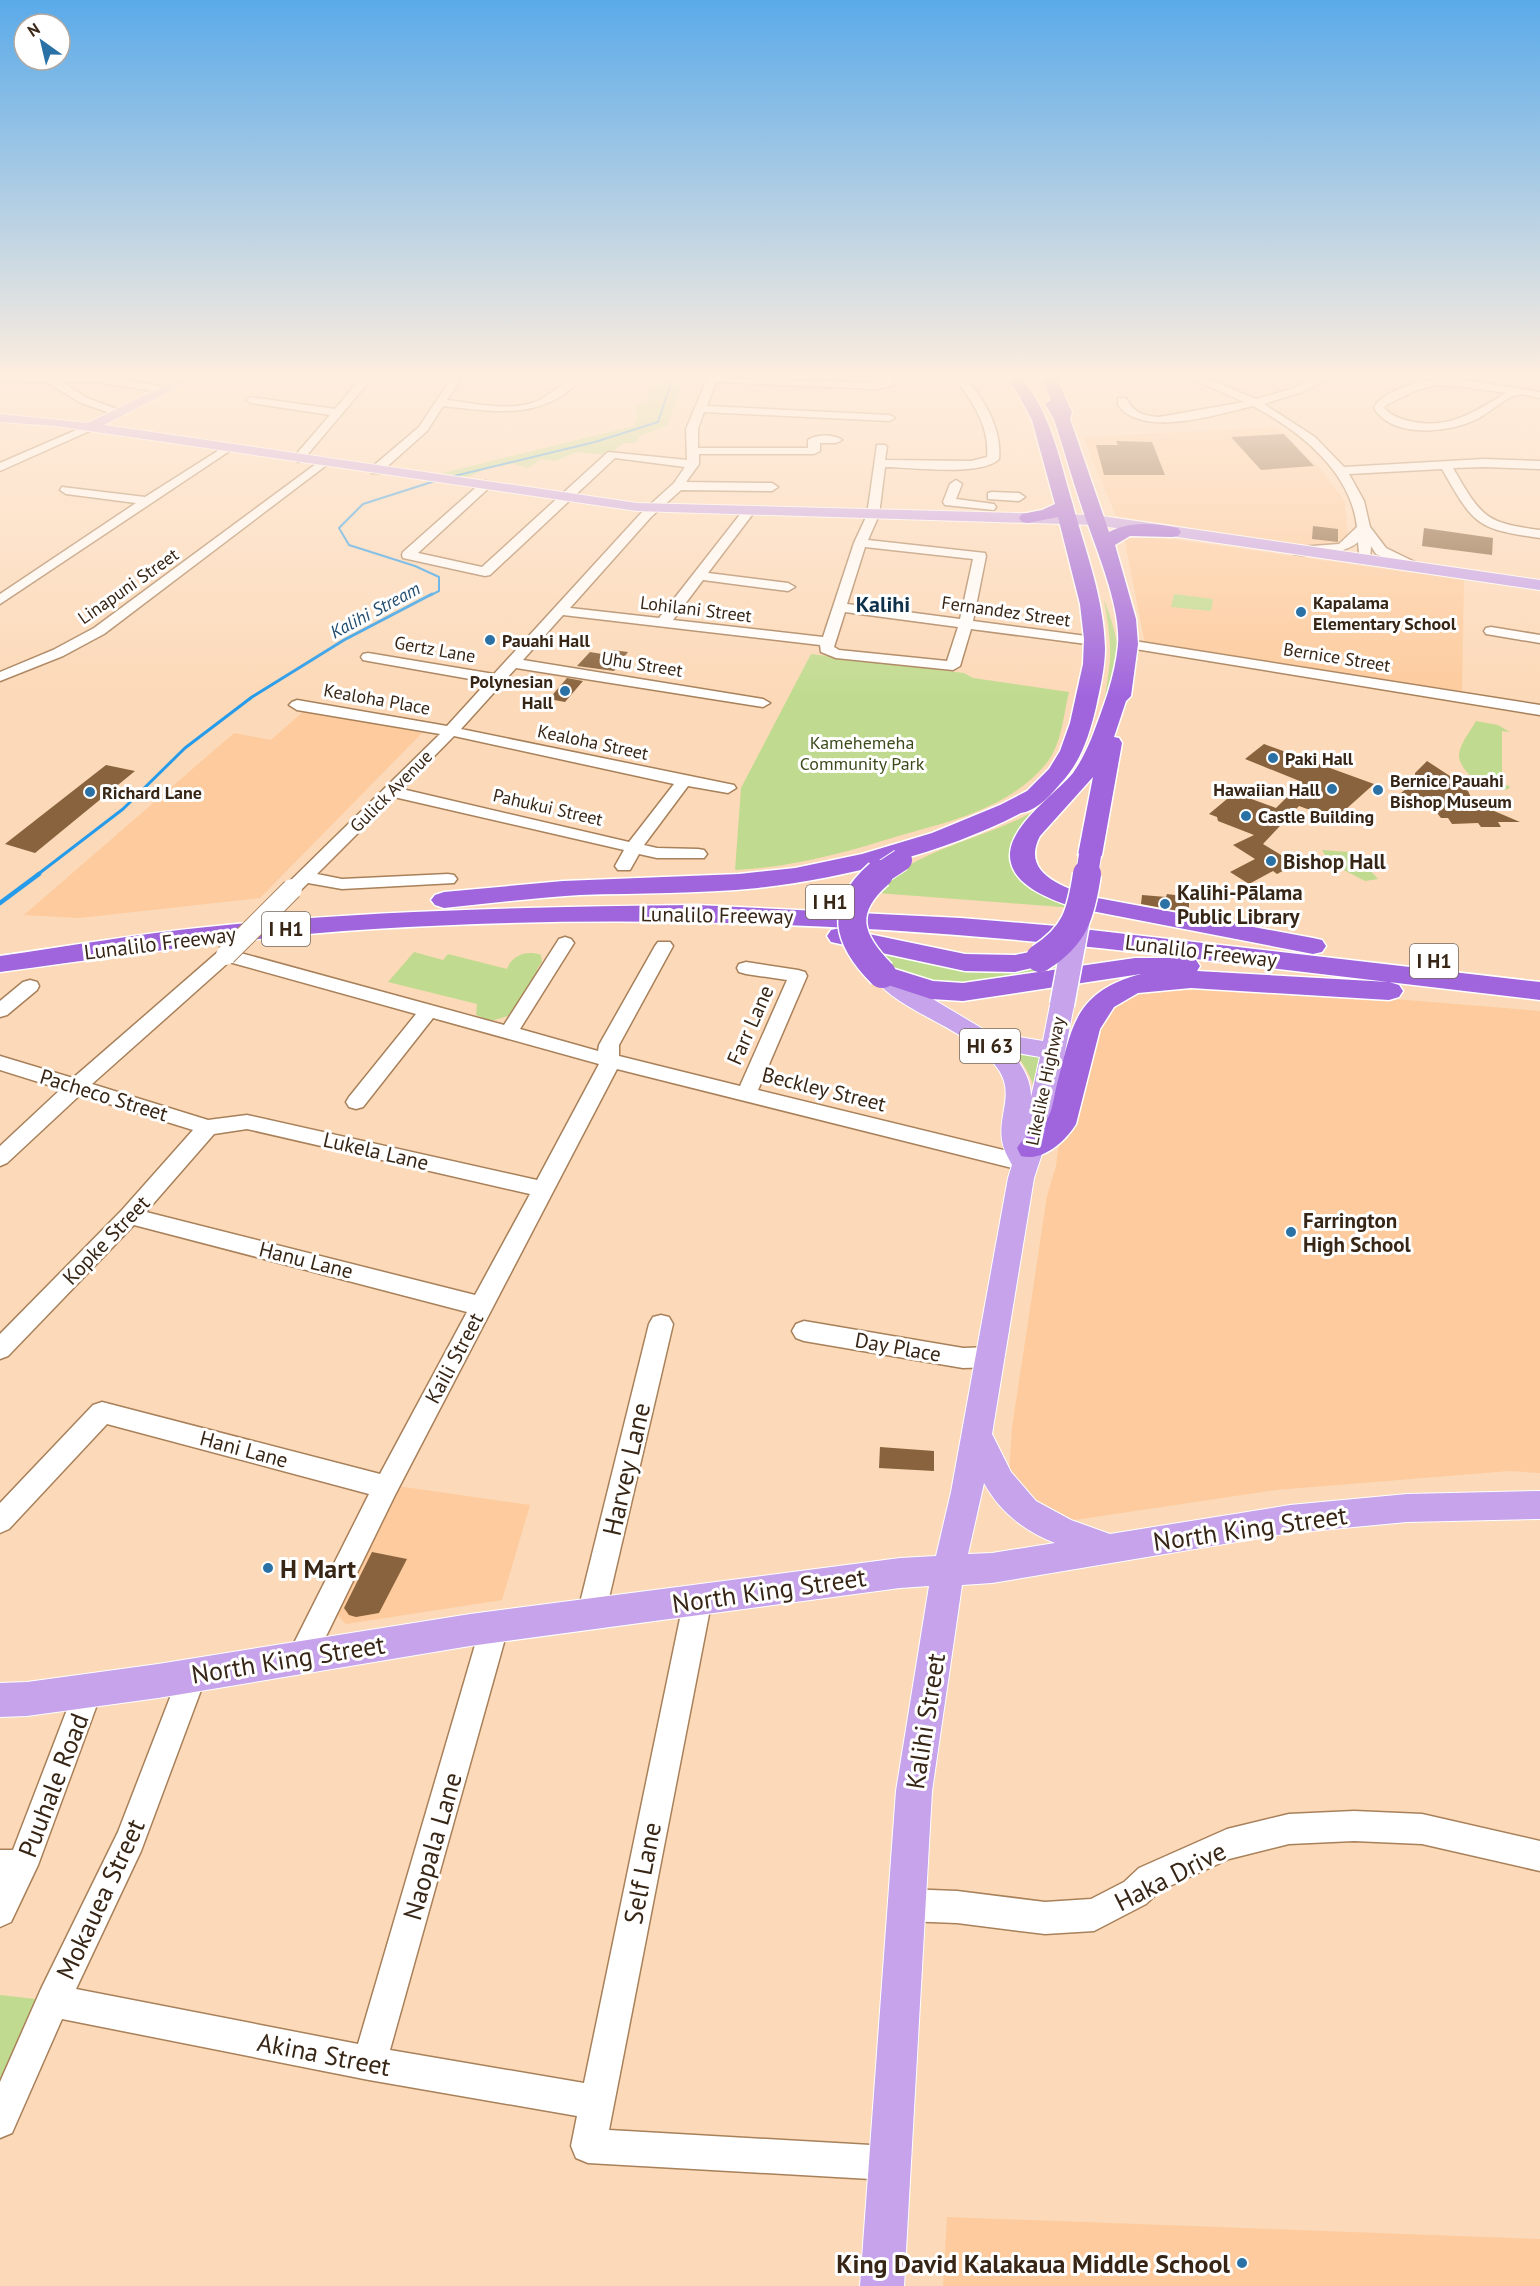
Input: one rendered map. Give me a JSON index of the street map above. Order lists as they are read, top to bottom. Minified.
{"streets":{"highway":["I H1","Lunalilo Freeway","HI 63","Likelike Highway"],"main road":["North King Street","Kalihi Street"],"street":["Linapuni Street","Lohilani Street","Fernandez Street","Gertz Lane","Bernice Street","Uhu Street","Kealoha Place","Kealoha Street","Gulick Avenue","Pahukui Street","Farr Lane","Beckley Street","Pacheco Street","Lukela Lane","Kopke Street","Hanu Lane","Day Place","Kaili Street","Hani Lane","Harvey Lane","Puuhale Road","Naopala Lane","Self Lane","Haka Drive","Mokauea Street","Akina Street"]},"crossings":[["Lohilani Street","Gulick Avenue"],["Fernandez Street","Likelike Highway"],["Gertz Lane","Gulick Avenue"],["Bernice Street","Likelike Highway"],["Uhu Street","Gulick Avenue"],["Kealoha Place","Kealoha Street"],["Kealoha Place","Gulick Avenue"],["Kealoha Street","Gulick Avenue"],["Gulick Avenue","Pahukui Street"],["Gulick Avenue","Beckley Street"],["Gulick Avenue","Pacheco Street"],["Farr Lane","Beckley Street"],["Likelike Highway","Beckley Street"],["Likelike Highway","Kalihi Street"],["Beckley Street","Kaili Street"],["Beckley Street","Kalihi Street"],["Pacheco Street","Lukela Lane"],["Pacheco Street","Kopke Street"],["Lukela Lane","Kopke Street"],["Lukela Lane","Kaili Street"],["Kopke Street","Hanu Lane"],["Hanu Lane","Kaili Street"],["Day Place","Kalihi Street"],["Kaili Street","Hani Lane"],["Kaili Street","North King Street"],["Harvey Lane","North King Street"],["North King Street","Kalihi Street"],["North King Street","Puuhale Road"],["North King Street","Naopala Lane"],["North King Street","Self Lane"],["North King Street","Mokauea Street"],["Kalihi Street","Self Lane"],["Kalihi Street","Haka Drive"],["Naopala Lane","Akina Street"],["Self Lane","Akina Street"],["Mokauea Street","Akina Street"]],"districts":["Kalihi"],"water":["Kalihi Stream"],"parks":["Kamehemeha Community Park"],"places":["Kapalama Elementary School","Pauahi Hall","Polynesian Hall","Paki Hall","Hawaiian Hall","Bernice Pauahi Bishop Museum","Richard Lane","Castle Building","Bishop Hall","Kalihi-Pālama Public Library","Farrington High School","H Mart","King David Kalakaua Middle School"],"north":"top left"}
